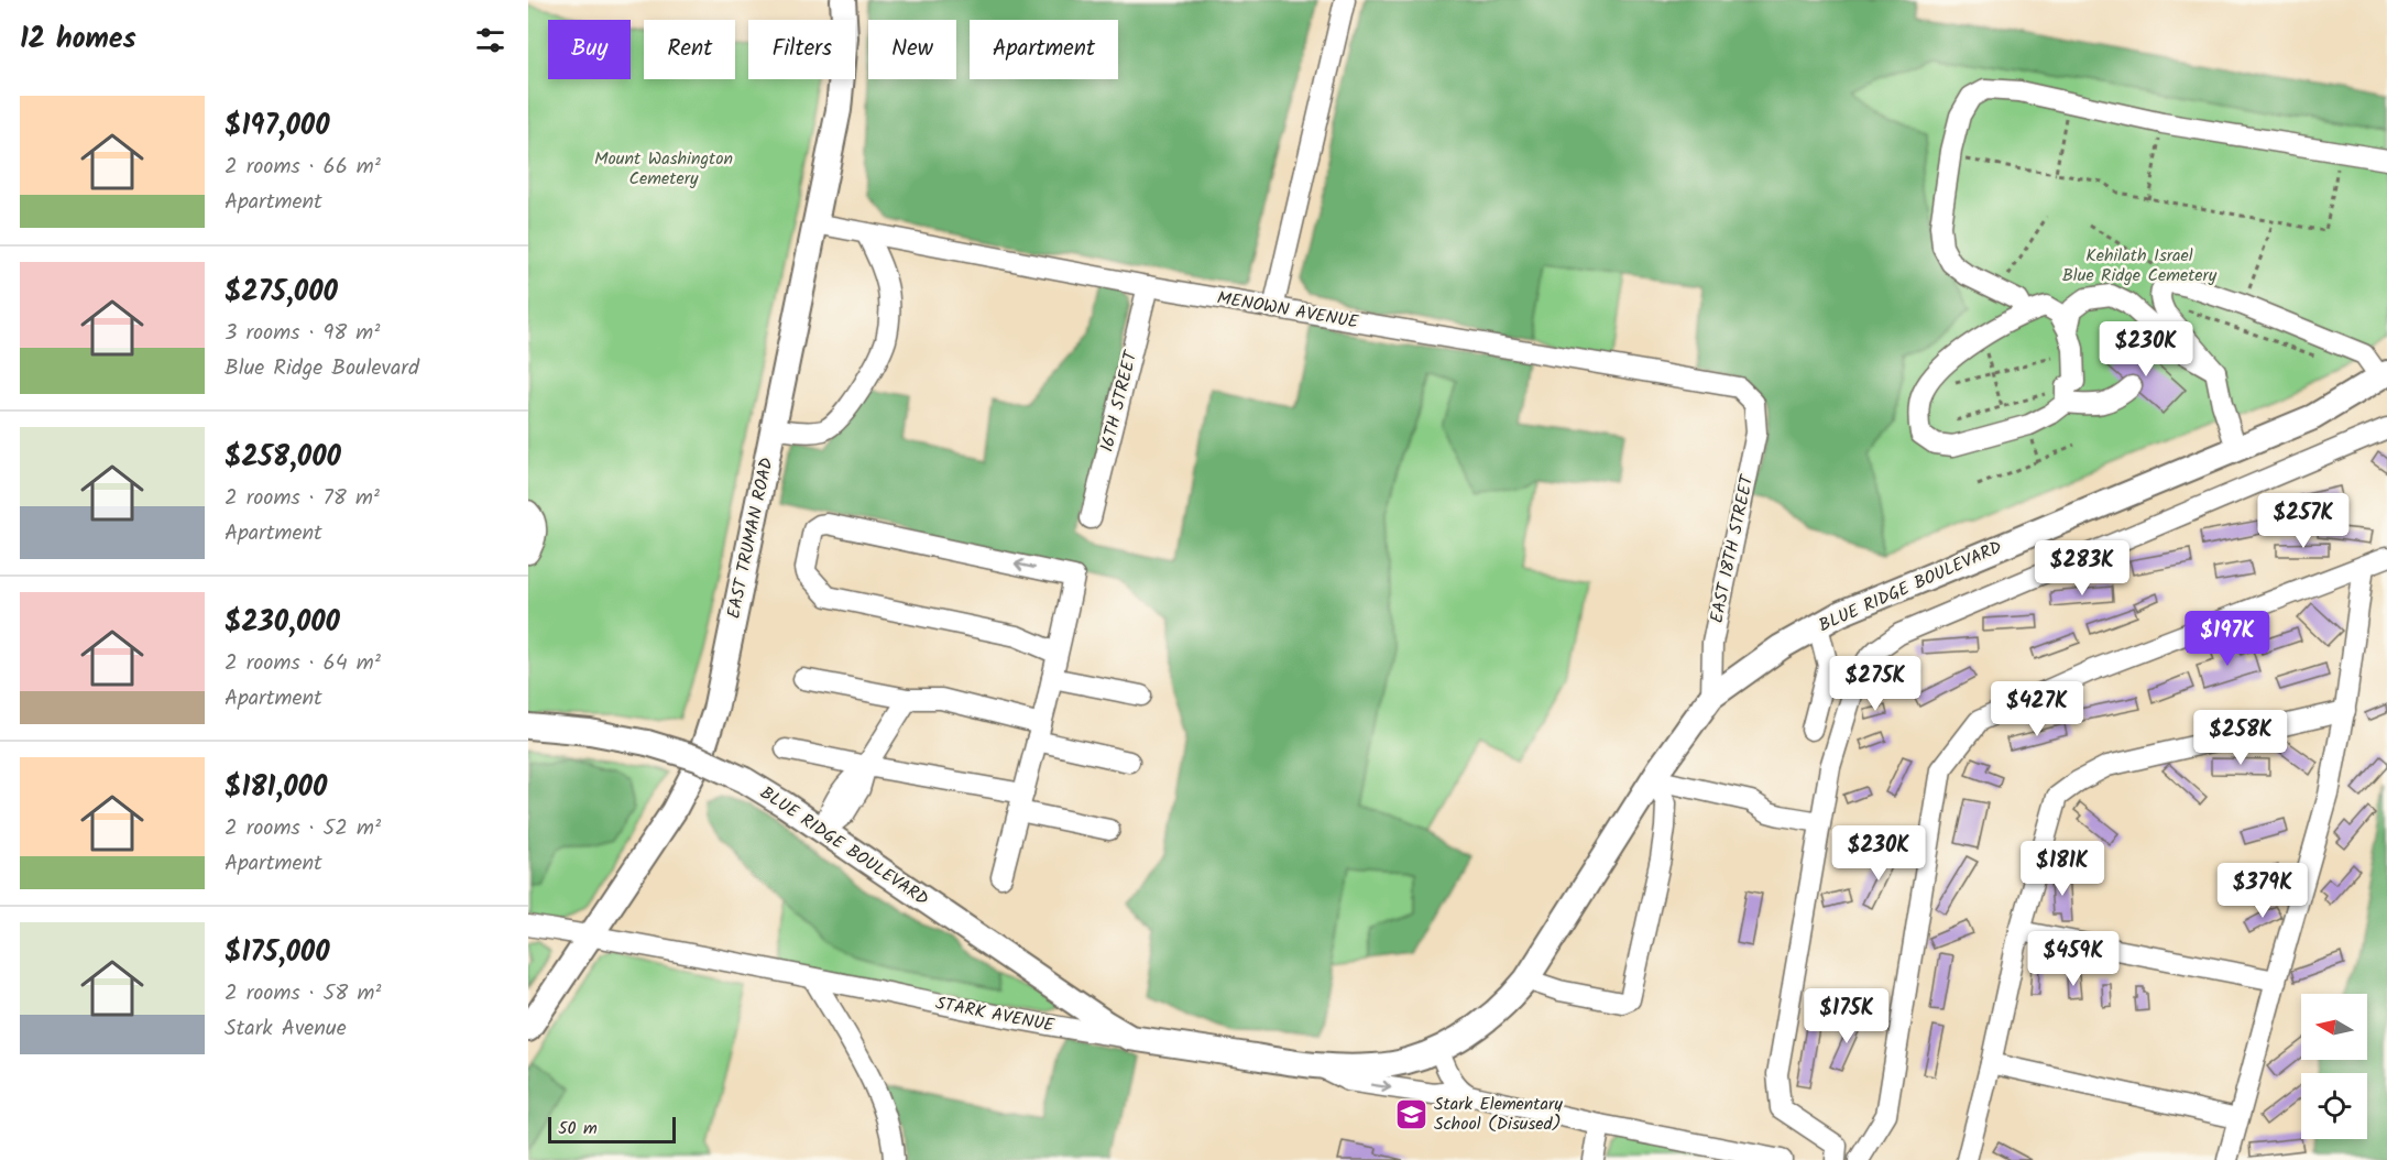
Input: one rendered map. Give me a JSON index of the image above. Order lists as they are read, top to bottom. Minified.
{"streets":{"main road":["EAST TRUMAN ROAD","BLUE RIDGE BOULEVARD","STARK AVENUE"],"street":["MENOWN AVENUE","16TH STREET","EAST 18TH STREET"]},"crossings":[["MENOWN AVENUE","16TH STREET"],["MENOWN AVENUE","EAST TRUMAN ROAD"],["MENOWN AVENUE","EAST 18TH STREET"],["EAST TRUMAN ROAD","STARK AVENUE"],["EAST 18TH STREET","BLUE RIDGE BOULEVARD"],["BLUE RIDGE BOULEVARD","STARK AVENUE"]],"parks":["Mount Washington Cemetery","Kehilath Israel Blue Ridge Cemetery"],"places":{"school or university":["Stark Elementary School (Disused)"]},"scale_bar":"50 m","north":"left","page":{"heading":"12 homes","chip":["Buy","Rent","Filters","New","Apartment"],"list":[{"name":"$197,000","note":"2 rooms · 66 m² · Apartment"},{"name":"$275,000","note":"3 rooms · 98 m² · Blue Ridge Boulevard"},{"name":"$258,000","note":"2 rooms · 78 m² · Apartment"},{"name":"$230,000","note":"2 rooms · 64 m² · Apartment"},{"name":"$181,000","note":"2 rooms · 52 m² · Apartment"},{"name":"$175,000","note":"2 rooms · 58 m² · Stark Avenue"}],"price":["$230K","$257K","$283K","$197K","$275K","$427K","$258K","$230K","$181K","$379K","$459K","$175K"],"scale":"50 m"}}
